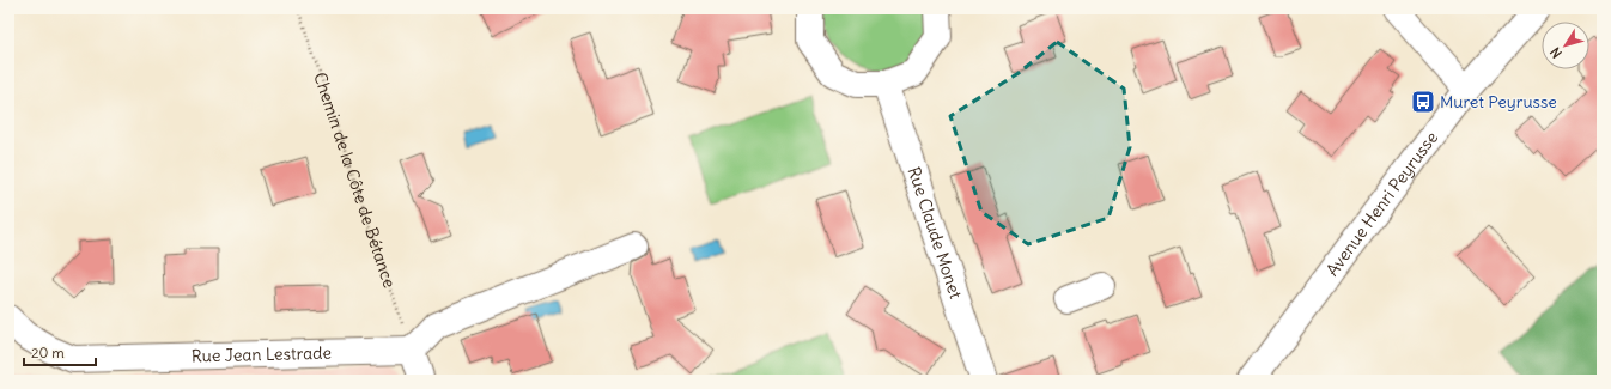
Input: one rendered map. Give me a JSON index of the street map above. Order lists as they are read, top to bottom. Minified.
{"streets":{"street":["Avenue Henri Peyrusse","Rue Claude Monet","Rue Jean Lestrade"],"path":["Chemin de la Côte de Bétance"]},"crossings":[["Chemin de la Côte de Bétance","Rue Jean Lestrade"]],"places":{"bus stop":["Muret Peyrusse"]},"scale_bar":"20 m","north":"bottom left"}
